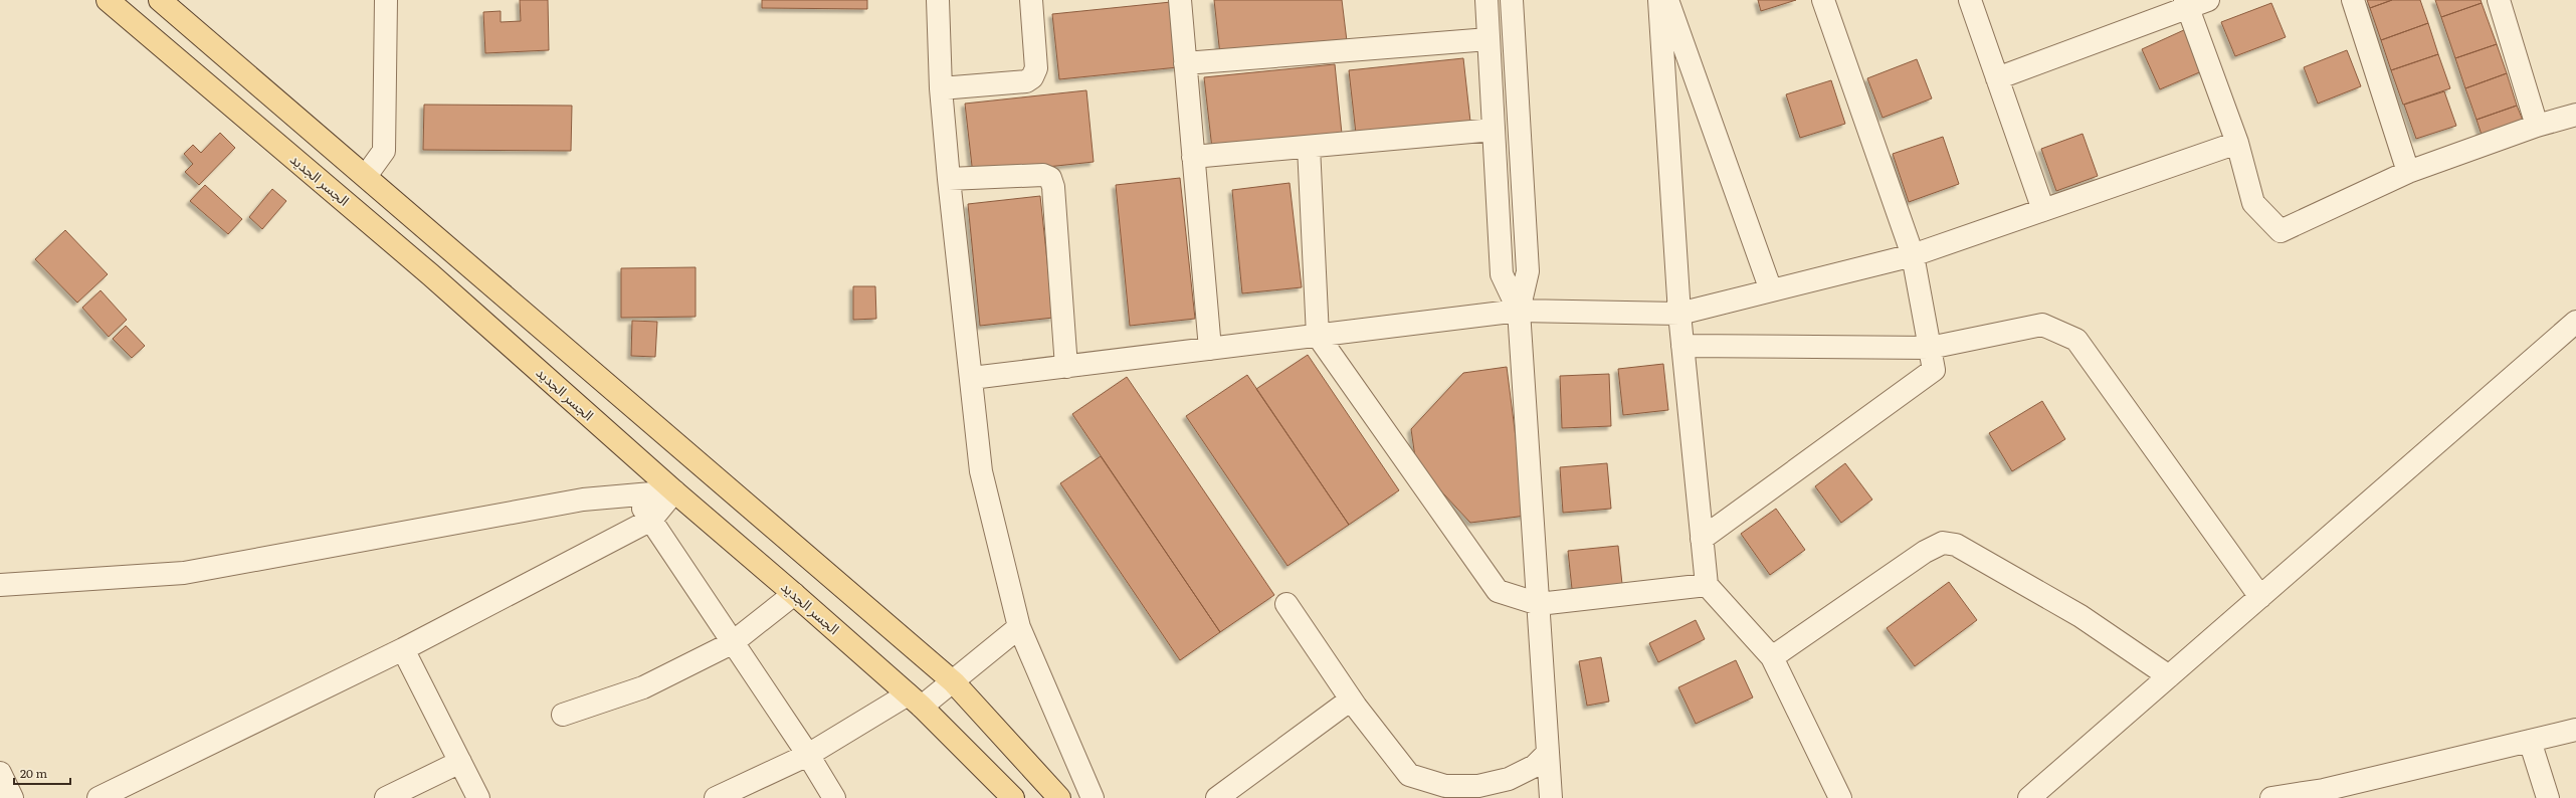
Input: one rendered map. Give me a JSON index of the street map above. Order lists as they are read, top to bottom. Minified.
{"streets":{"main road":["الجسر الجديد"]},"scale_bar":"20 m"}
